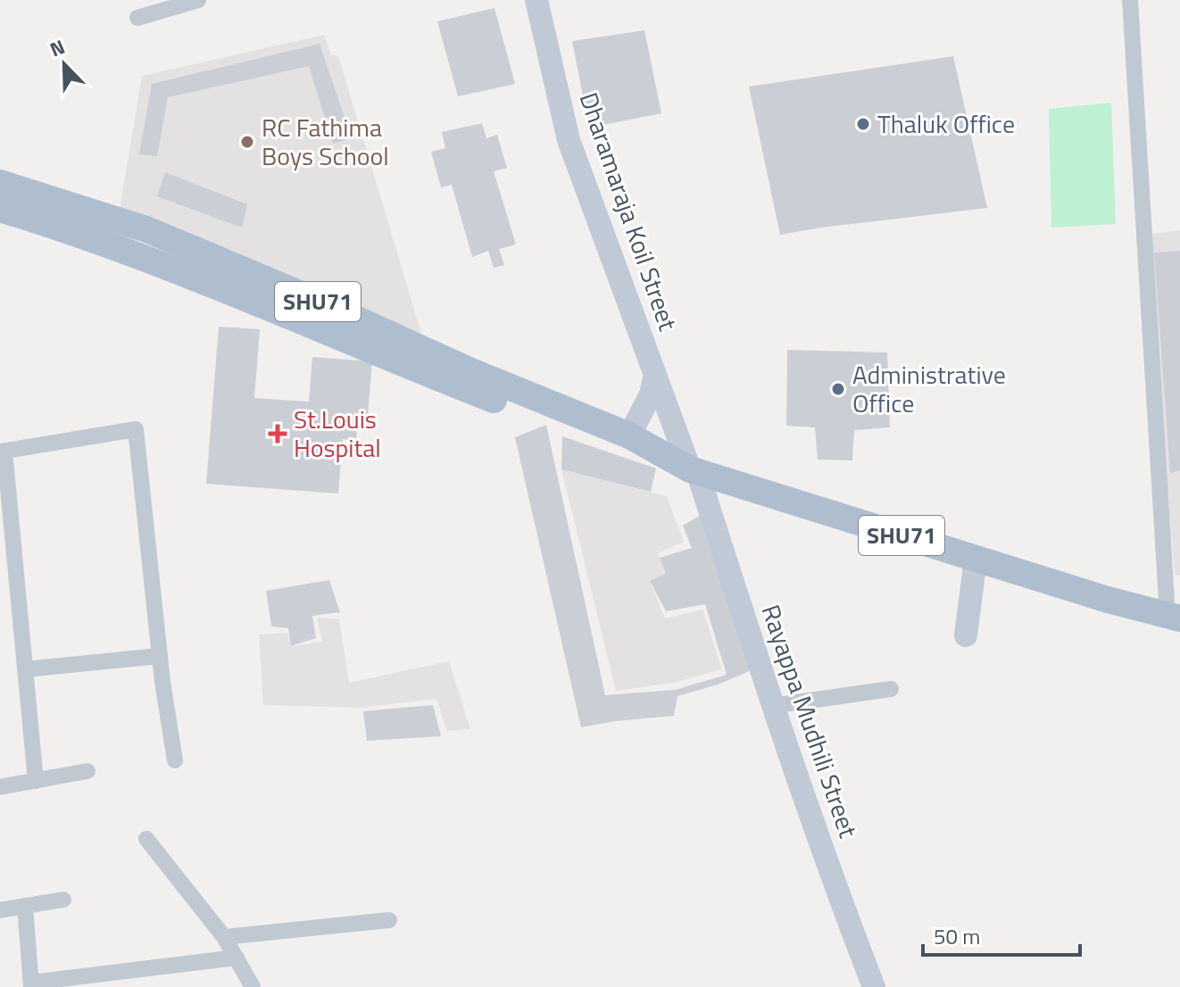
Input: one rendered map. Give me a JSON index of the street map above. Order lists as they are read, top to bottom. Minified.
{"streets":{"main road":["SHU71"],"street":["Dharamaraja Koil Street","Rayappa Mudhili Street"]},"crossings":[["Dharamaraja Koil Street","SHU71"],["Dharamaraja Koil Street","Rayappa Mudhili Street"],["SHU71","Rayappa Mudhili Street"]],"places":{"other":["Thaluk Office","RC Fathima Boys School","Administrative Office"],"health":["St.Louis Hospital"]},"scale_bar":"50 m","north":"top left"}
